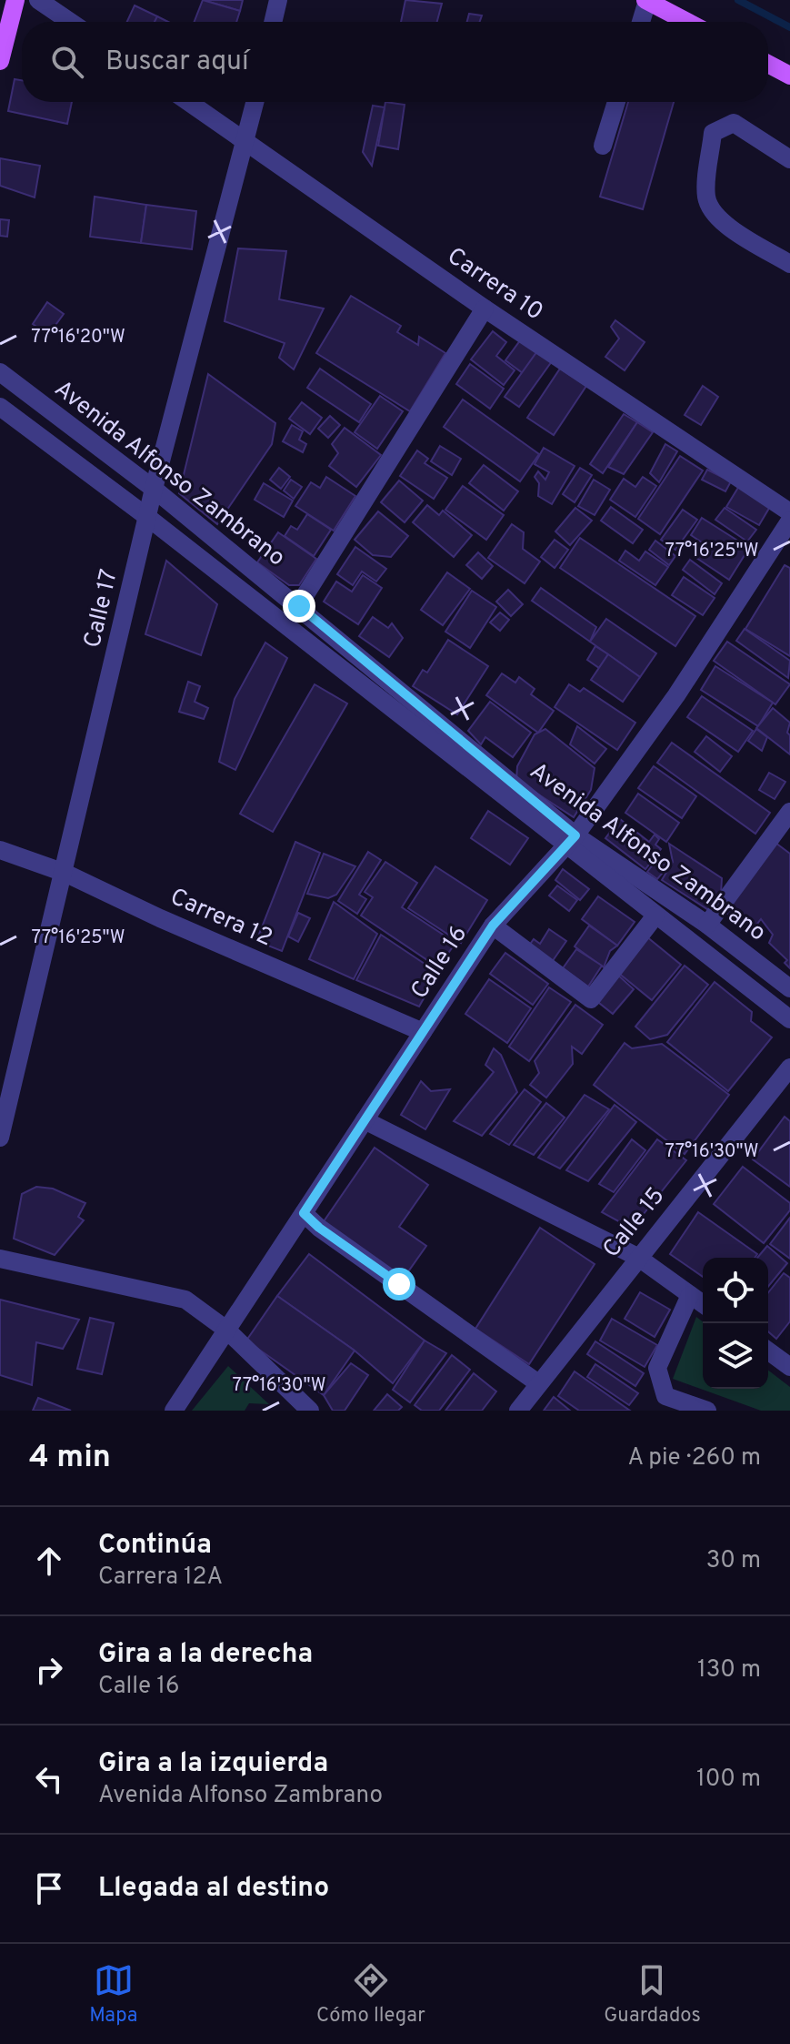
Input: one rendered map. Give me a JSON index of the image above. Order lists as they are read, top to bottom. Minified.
{"streets":{"street":["Carrera 10","Avenida Alfonso Zambrano","Calle 17","Carrera 12","Calle 16","Calle 15"]},"crossings":[["Carrera 10","Calle 17"],["Avenida Alfonso Zambrano","Calle 17"],["Avenida Alfonso Zambrano","Calle 16"],["Calle 17","Carrera 12"],["Carrera 12","Calle 16"]],"page":{"search":"Buscar aquí","heading":["4 min","A pie · 260 m"],"list":[["Continúa","Carrera 12A","30 m"],["Gira a la derecha","Calle 16","130 m"],["Gira a la izquierda","Avenida Alfonso Zambrano","100 m"],"Llegada al destino"],"nav":["Mapa","Cómo llegar","Guardados"]},"coordinates":["77°16'20\"W","77°16'25\"W","77°16'30\"W"]}
